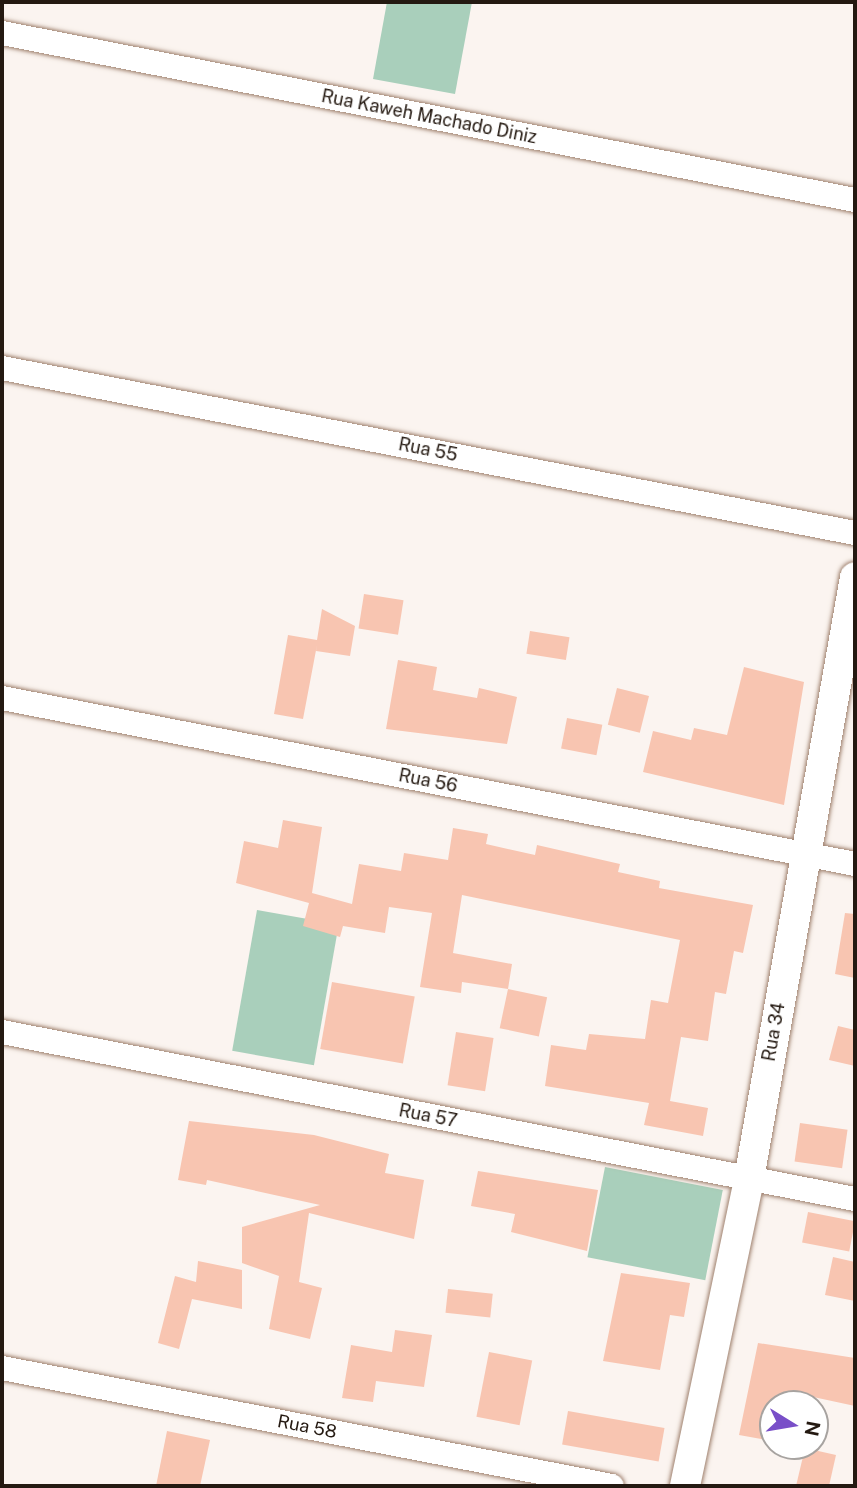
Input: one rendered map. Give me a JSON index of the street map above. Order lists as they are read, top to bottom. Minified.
{"streets":{"street":["Rua Kaweh Machado Diniz","Rua 55","Rua 56","Rua 34","Rua 57","Rua 58"]},"crossings":[["Rua 56","Rua 34"],["Rua 34","Rua 57"]],"north":"right"}
